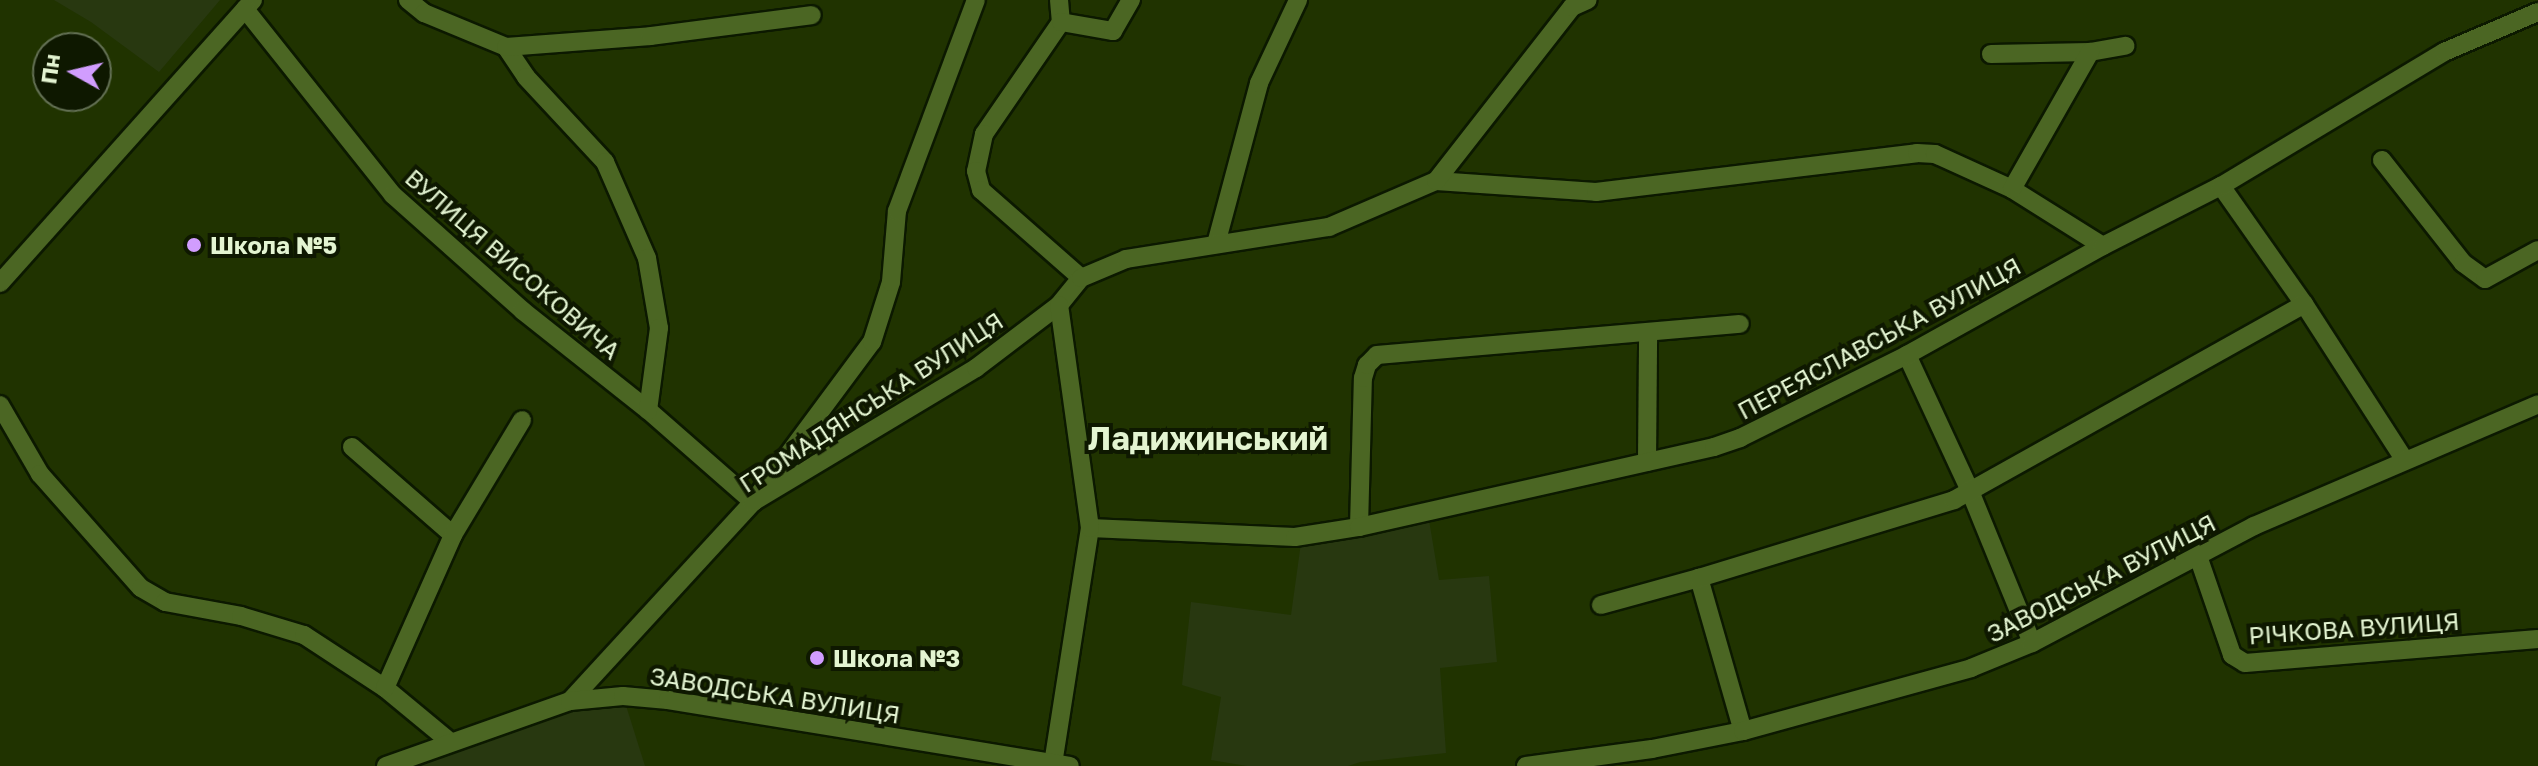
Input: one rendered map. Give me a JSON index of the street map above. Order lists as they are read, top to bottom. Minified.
{"streets":{"street":["ВУЛИЦЯ ВИСОКОВИЧА","ПЕРЕЯСЛАВСЬКА ВУЛИЦЯ","ГРОМАДЯНСЬКА ВУЛИЦЯ","ЗАВОДСЬКА ВУЛИЦЯ","РІЧКОВА ВУЛИЦЯ"]},"crossings":[["ВУЛИЦЯ ВИСОКОВИЧА","ГРОМАДЯНСЬКА ВУЛИЦЯ"],["ГРОМАДЯНСЬКА ВУЛИЦЯ","ЗАВОДСЬКА ВУЛИЦЯ"],["ЗАВОДСЬКА ВУЛИЦЯ","РІЧКОВА ВУЛИЦЯ"]],"districts":["Ладижинський"],"places":["Школа №5","Школа №3"],"north":"left"}
